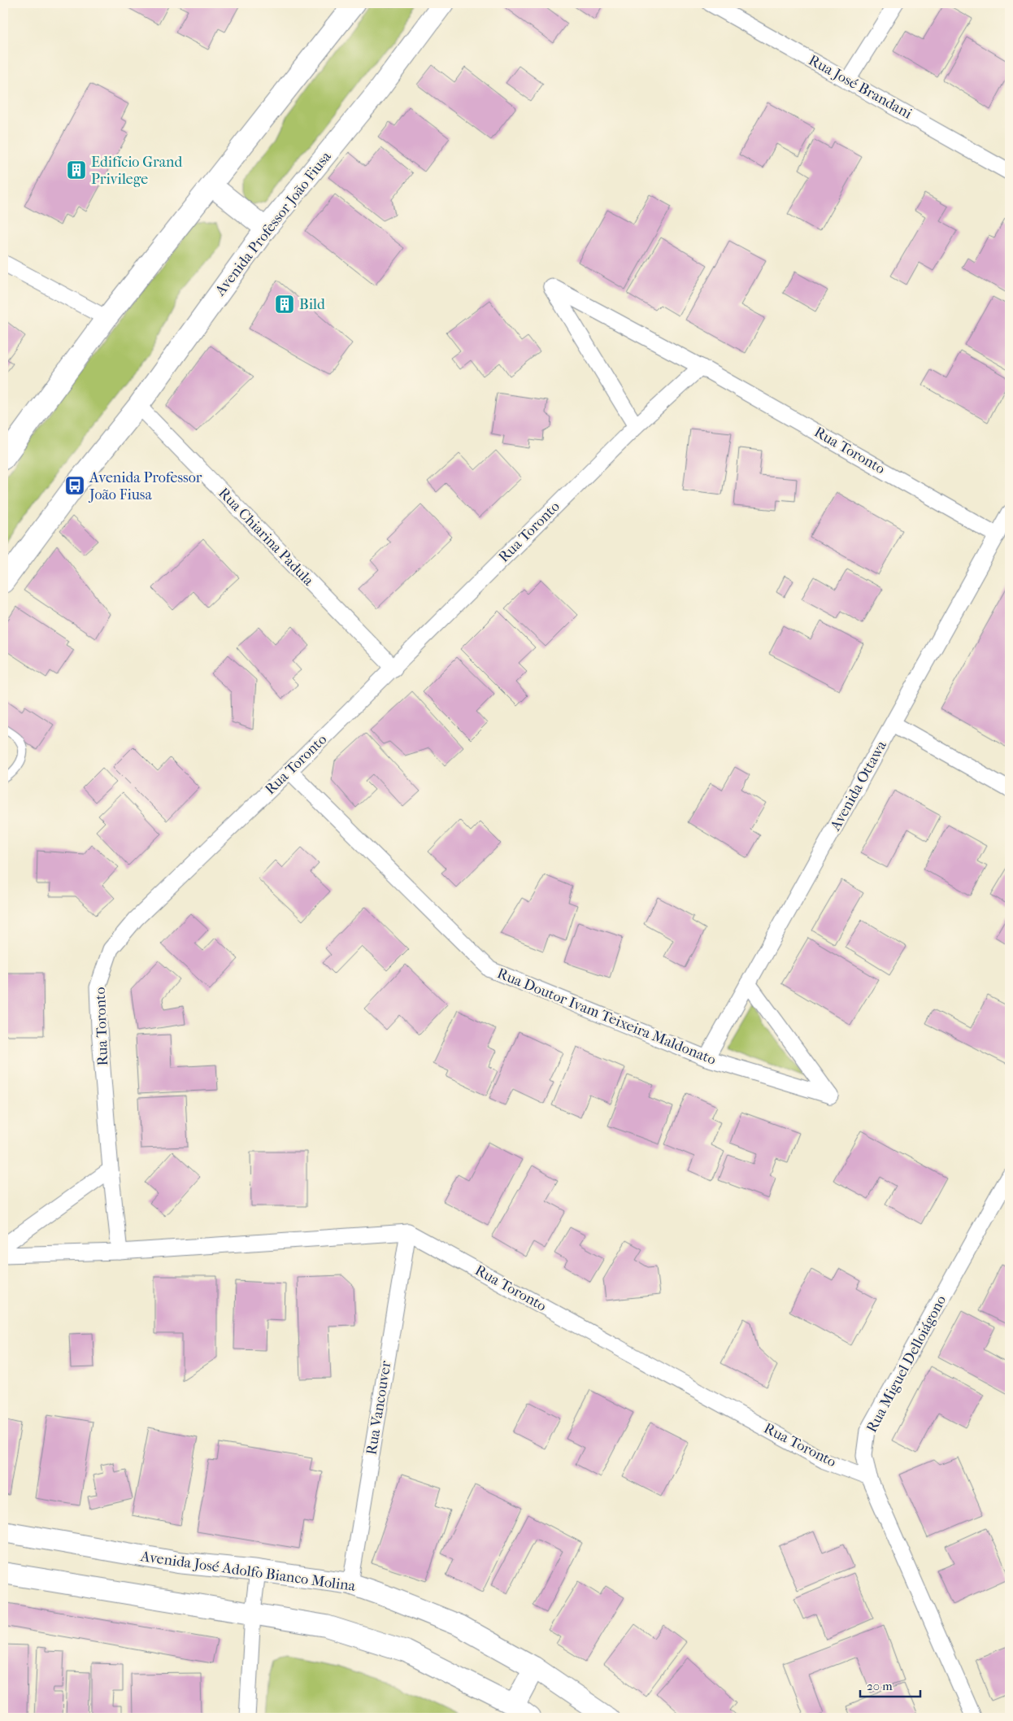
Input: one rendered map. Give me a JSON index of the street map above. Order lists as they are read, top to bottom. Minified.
{"streets":{"main road":["Avenida Professor João Fiusa","Avenida José Adolfo Bianco Molina"],"street":["Rua José Brandani","Rua Toronto","Rua Chiarina Padula","Avenida Ottawa","Rua Doutor Ivam Teixeira Maldonato","Rua Miguel Delloiágono","Rua Vancouver"]},"crossings":[["Avenida Professor João Fiusa","Rua Chiarina Padula"],["Rua Toronto","Rua Chiarina Padula"],["Rua Toronto","Avenida Ottawa"],["Rua Toronto","Rua Doutor Ivam Teixeira Maldonato"],["Rua Toronto","Rua Miguel Delloiágono"],["Rua Toronto","Rua Vancouver"],["Avenida Ottawa","Rua Doutor Ivam Teixeira Maldonato"],["Rua Vancouver","Avenida José Adolfo Bianco Molina"]],"places":{"building":["Edifício Grand Privilege","Bild"],"bus stop":["Avenida Professor João Fiusa"]},"scale_bar":"20 m"}
